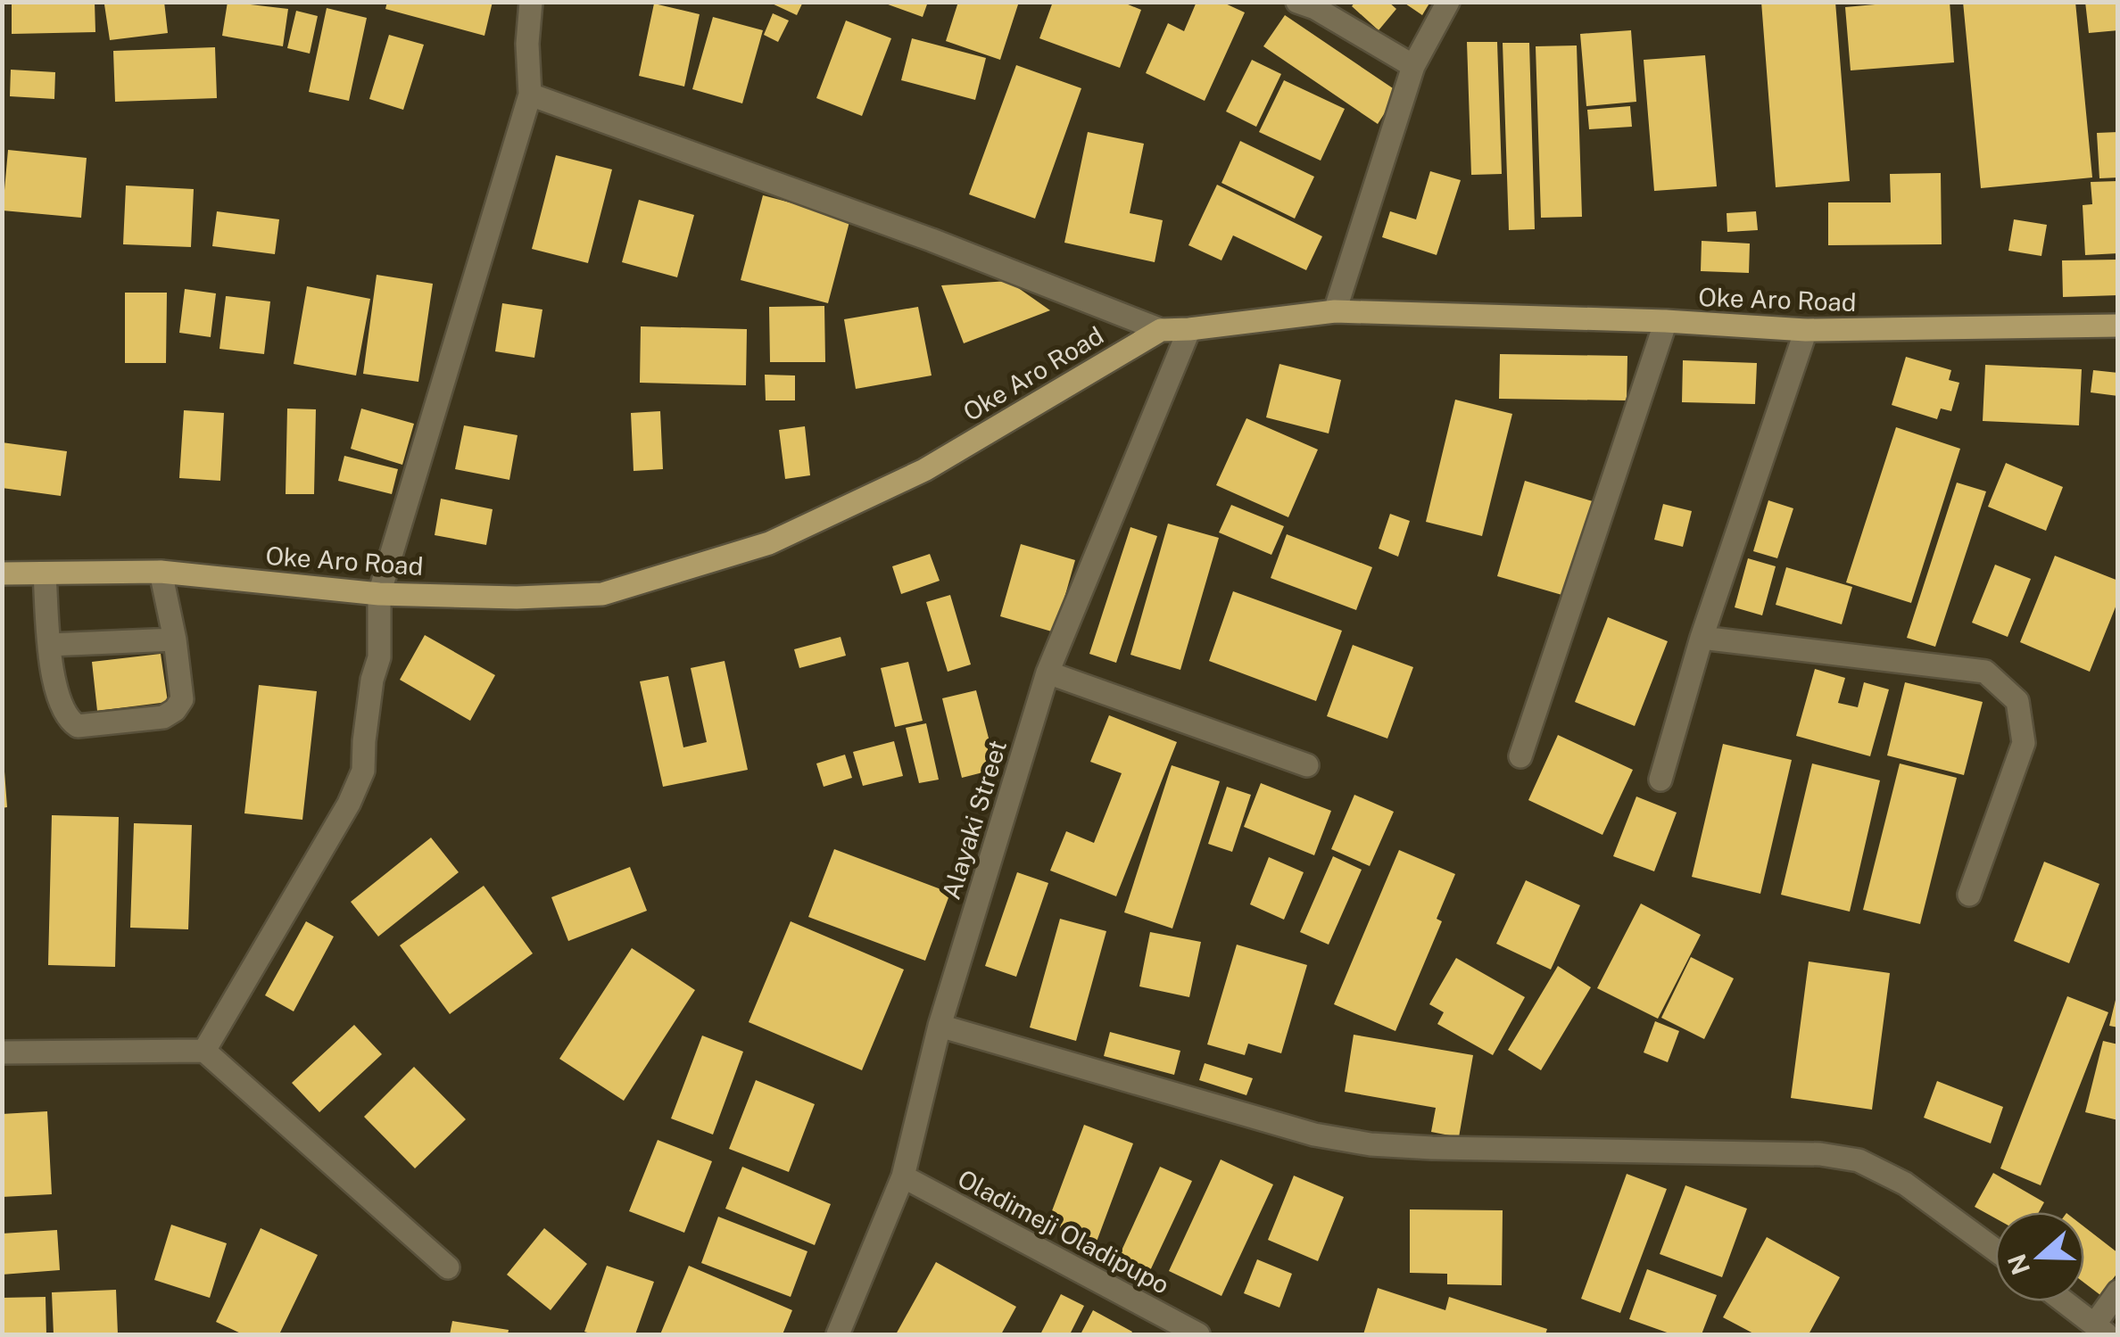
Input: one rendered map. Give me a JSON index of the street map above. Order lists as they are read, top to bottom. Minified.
{"streets":{"main road":["Oke Aro Road"],"street":["Alayaki Street","Oladimeji Oladipupo"]},"crossings":[["Oke Aro Road","Alayaki Street"],["Alayaki Street","Oladimeji Oladipupo"]],"north":"left"}
